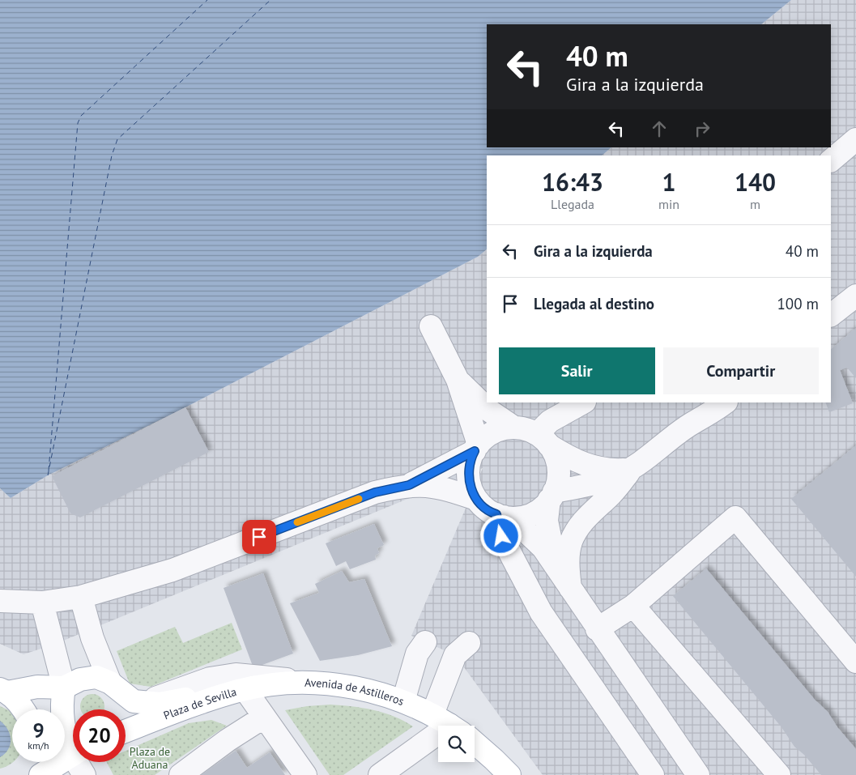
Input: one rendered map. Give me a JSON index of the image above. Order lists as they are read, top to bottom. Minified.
{"streets":{"main road":["Avenida de Astilleros","Plaza de Sevilla"]},"crossings":[["Avenida de Astilleros","Plaza de Sevilla"]],"parks":["Plaza de Aduana"],"page":{"turn":["40 m","Gira a la izquierda"],"eta":["16:43","Llegada","1","min","140","m"],"list":[{"name":"Gira a la izquierda","value":"40 m"},{"name":"Llegada al destino","value":"100 m"}],"buttons":["Salir","Compartir"],"speed":"9 km/h","limit":"20"}}
